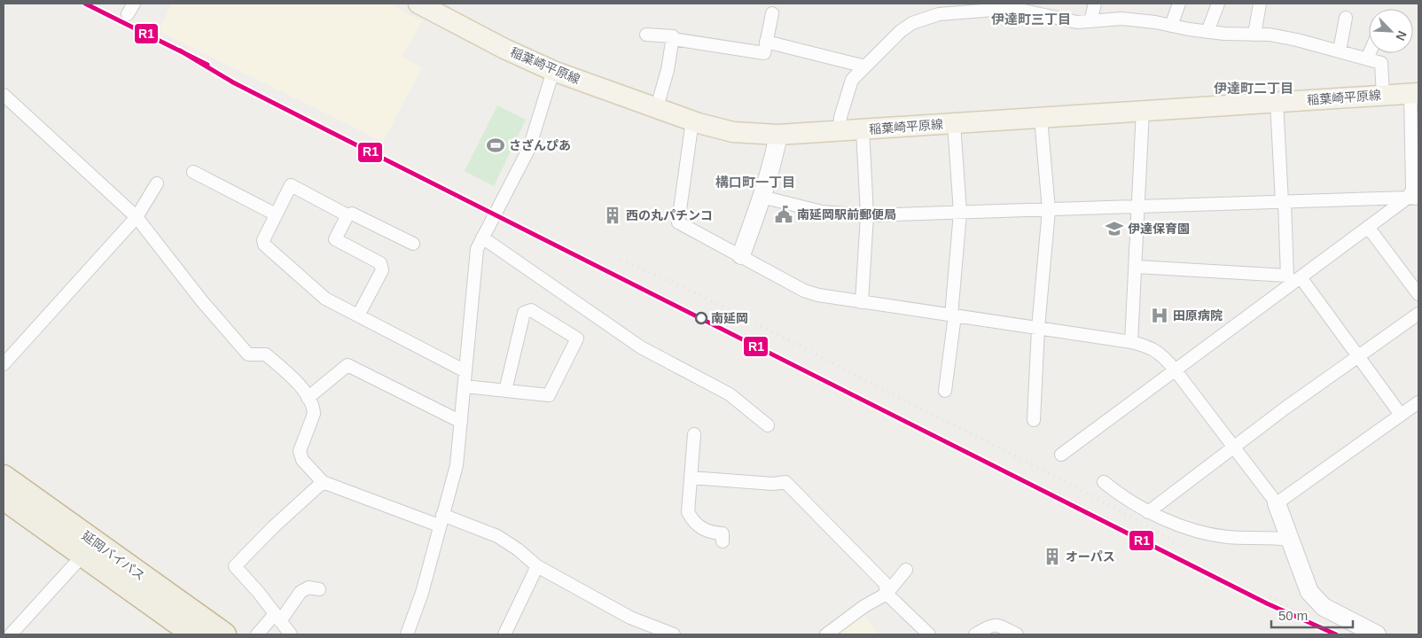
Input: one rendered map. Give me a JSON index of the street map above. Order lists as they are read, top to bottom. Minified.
{"streets":{"highway":["延岡バイパス"],"main road":["稲葉崎平原線"]},"districts":["伊達町三丁目","伊達町二丁目","構口町一丁目"],"places":{"sports":["さざんぴあ"],"public building":["南延岡駅前郵便局"],"building":["西の丸パチンコ","オーパス"],"school or university":["伊達保育園"],"hospital":["田原病院"],"other":["南延岡"]},"lines":["transit line R1"],"scale_bar":"50 m","north":"bottom right"}
